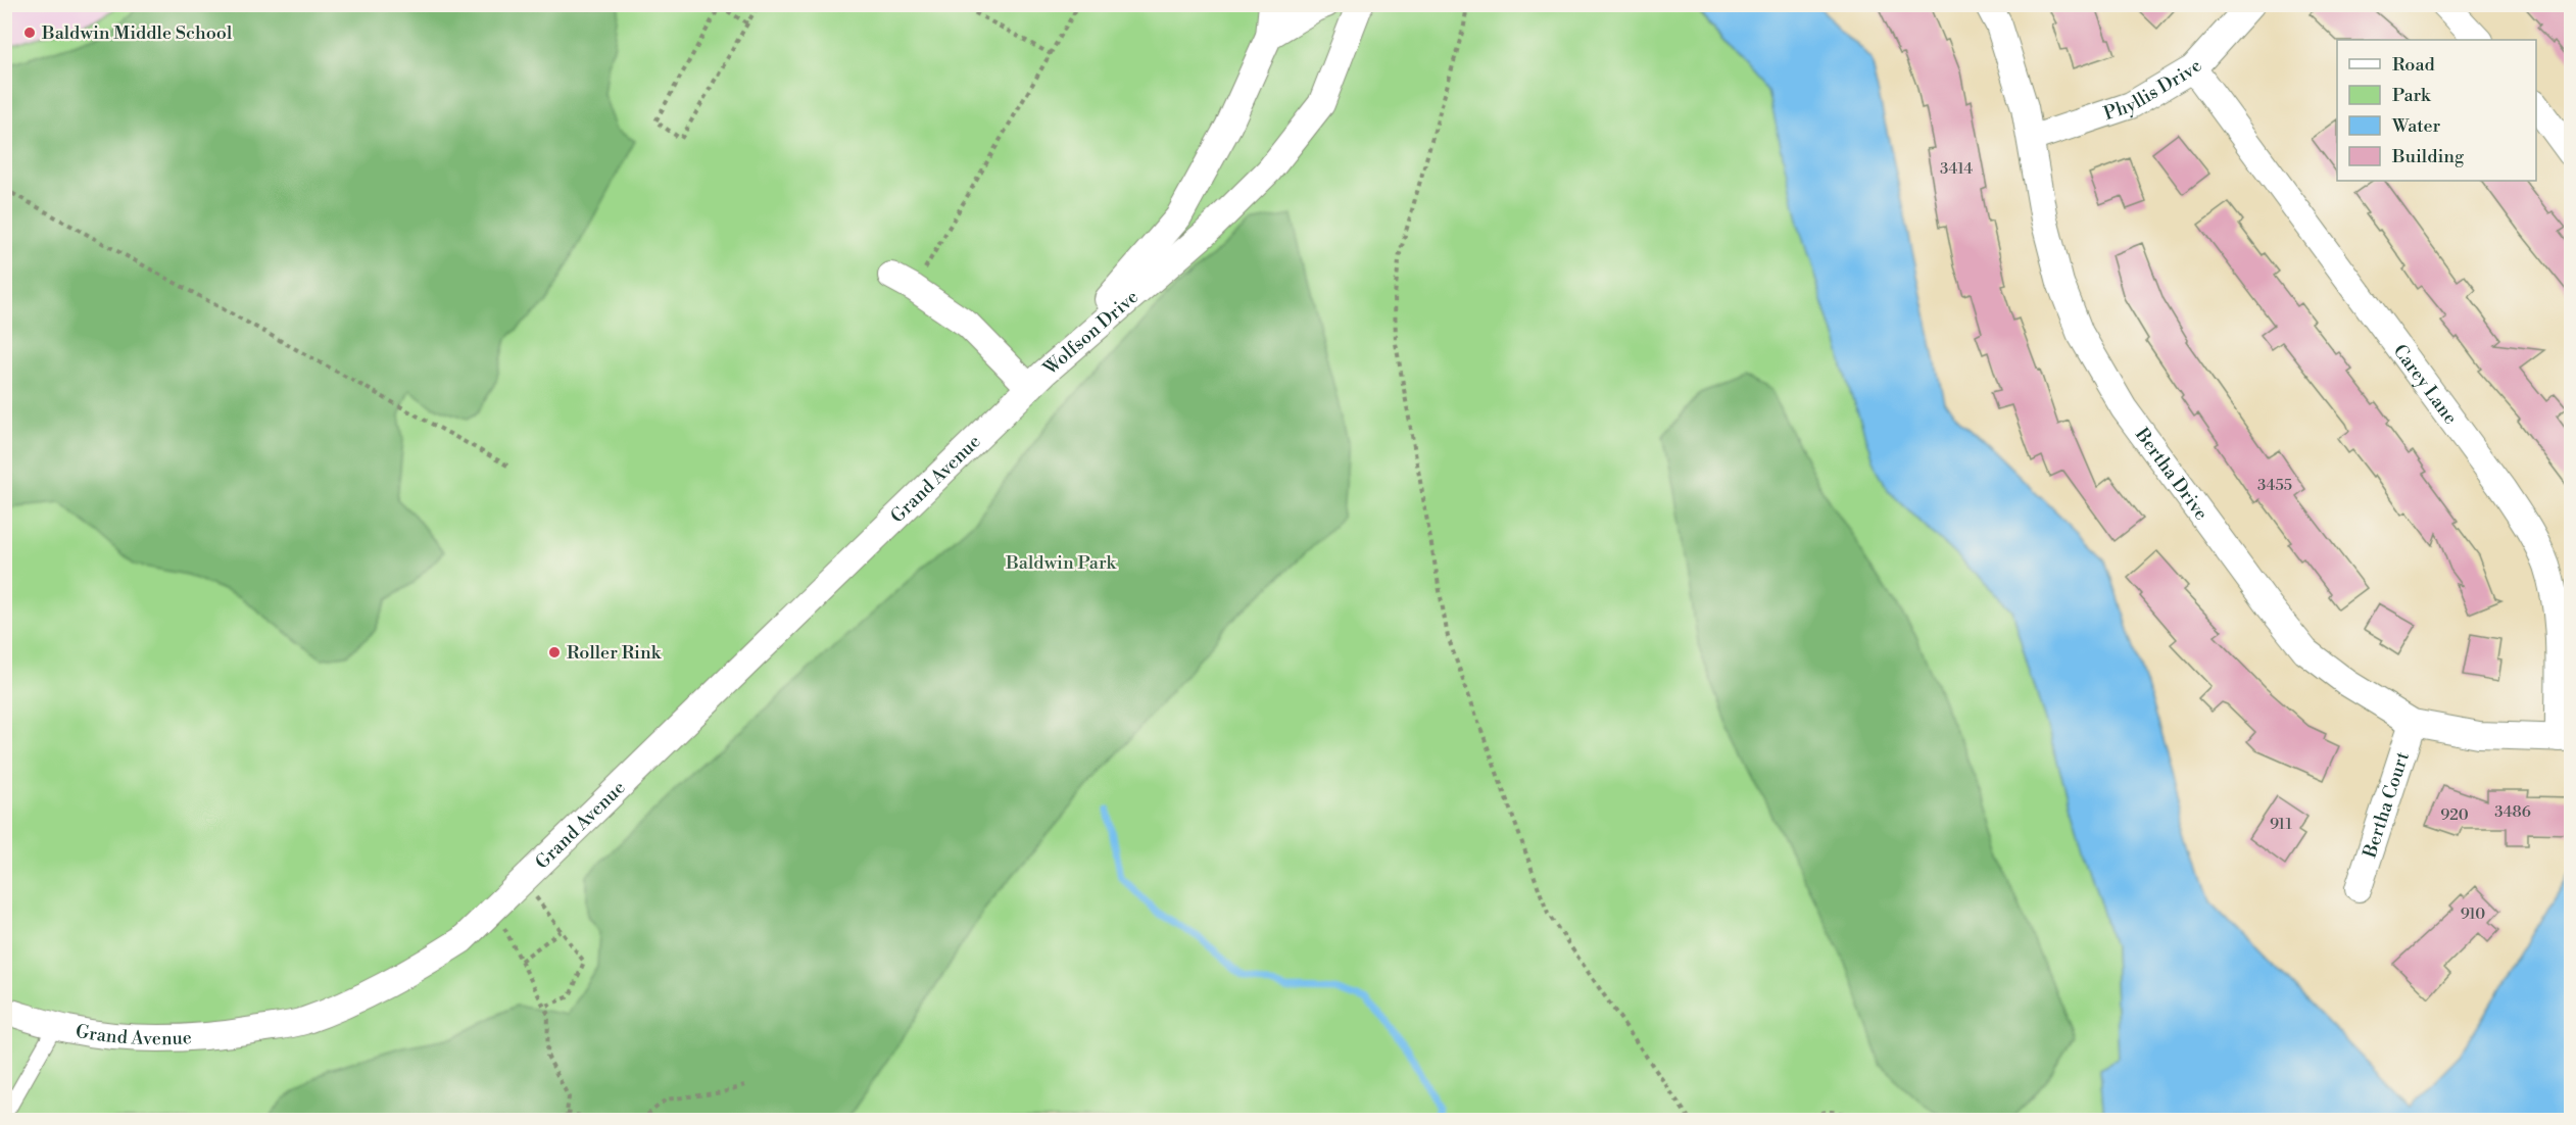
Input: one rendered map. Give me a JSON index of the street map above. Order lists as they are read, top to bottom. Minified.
{"streets":{"street":["Phyllis Drive","Wolfson Drive","Carey Lane","Bertha Drive","Grand Avenue","Bertha Court"]},"crossings":[["Phyllis Drive","Carey Lane"],["Phyllis Drive","Bertha Drive"],["Wolfson Drive","Grand Avenue"],["Carey Lane","Bertha Drive"],["Bertha Drive","Bertha Court"]],"parks":["Baldwin Park"],"places":["Baldwin Middle School","Roller Rink"],"house_numbers":["3414","3455","3486","920","911","910"],"legend":["Road","Park","Water","Building"]}
